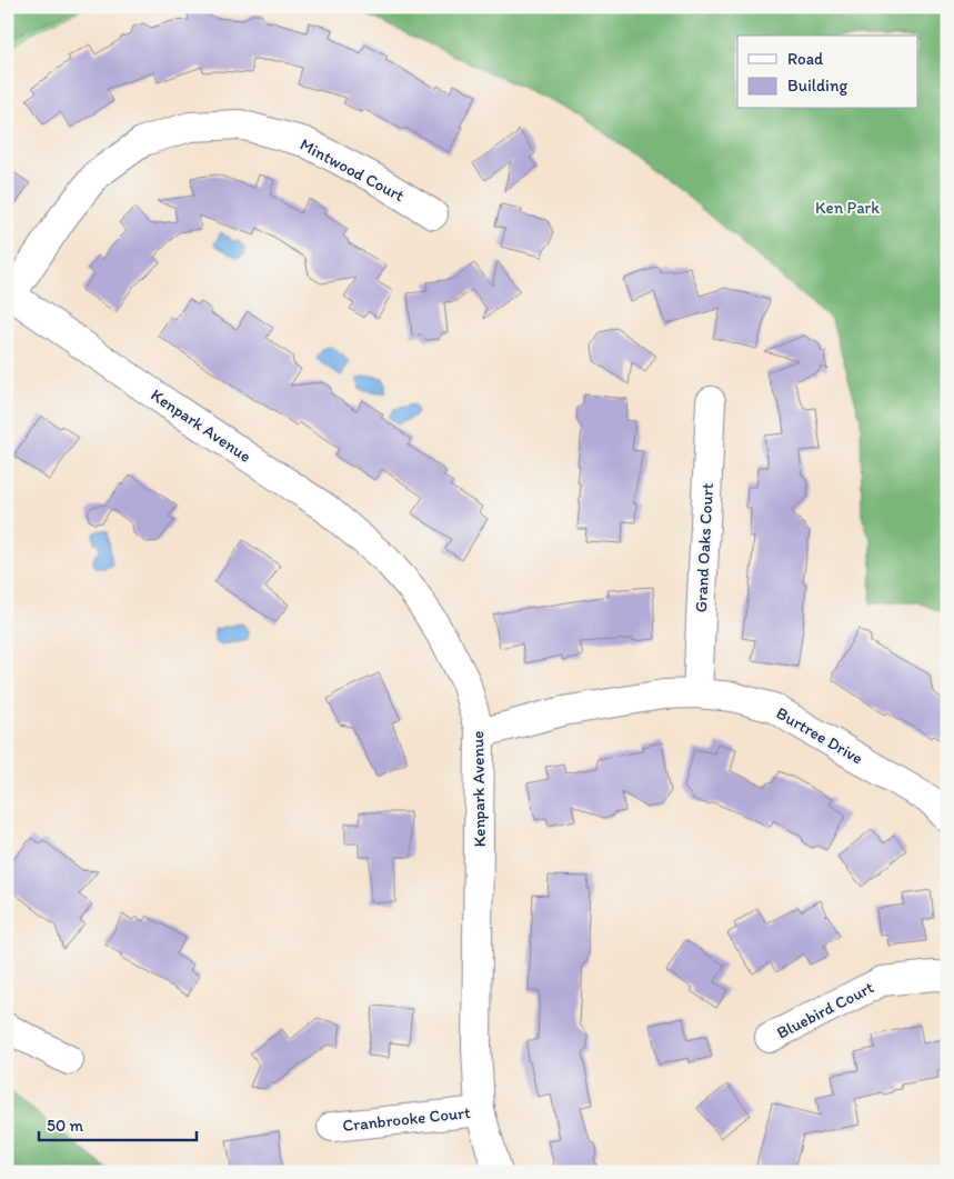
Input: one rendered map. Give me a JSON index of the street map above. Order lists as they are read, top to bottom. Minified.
{"streets":{"street":["Mintwood Court","Kenpark Avenue","Grand Oaks Court","Burtree Drive","Bluebird Court","Cranbrooke Court"]},"crossings":[["Mintwood Court","Kenpark Avenue"],["Kenpark Avenue","Burtree Drive"],["Kenpark Avenue","Cranbrooke Court"],["Grand Oaks Court","Burtree Drive"]],"parks":["Ken Park"],"legend":["Road","Building"],"scale_bar":"50 m"}
